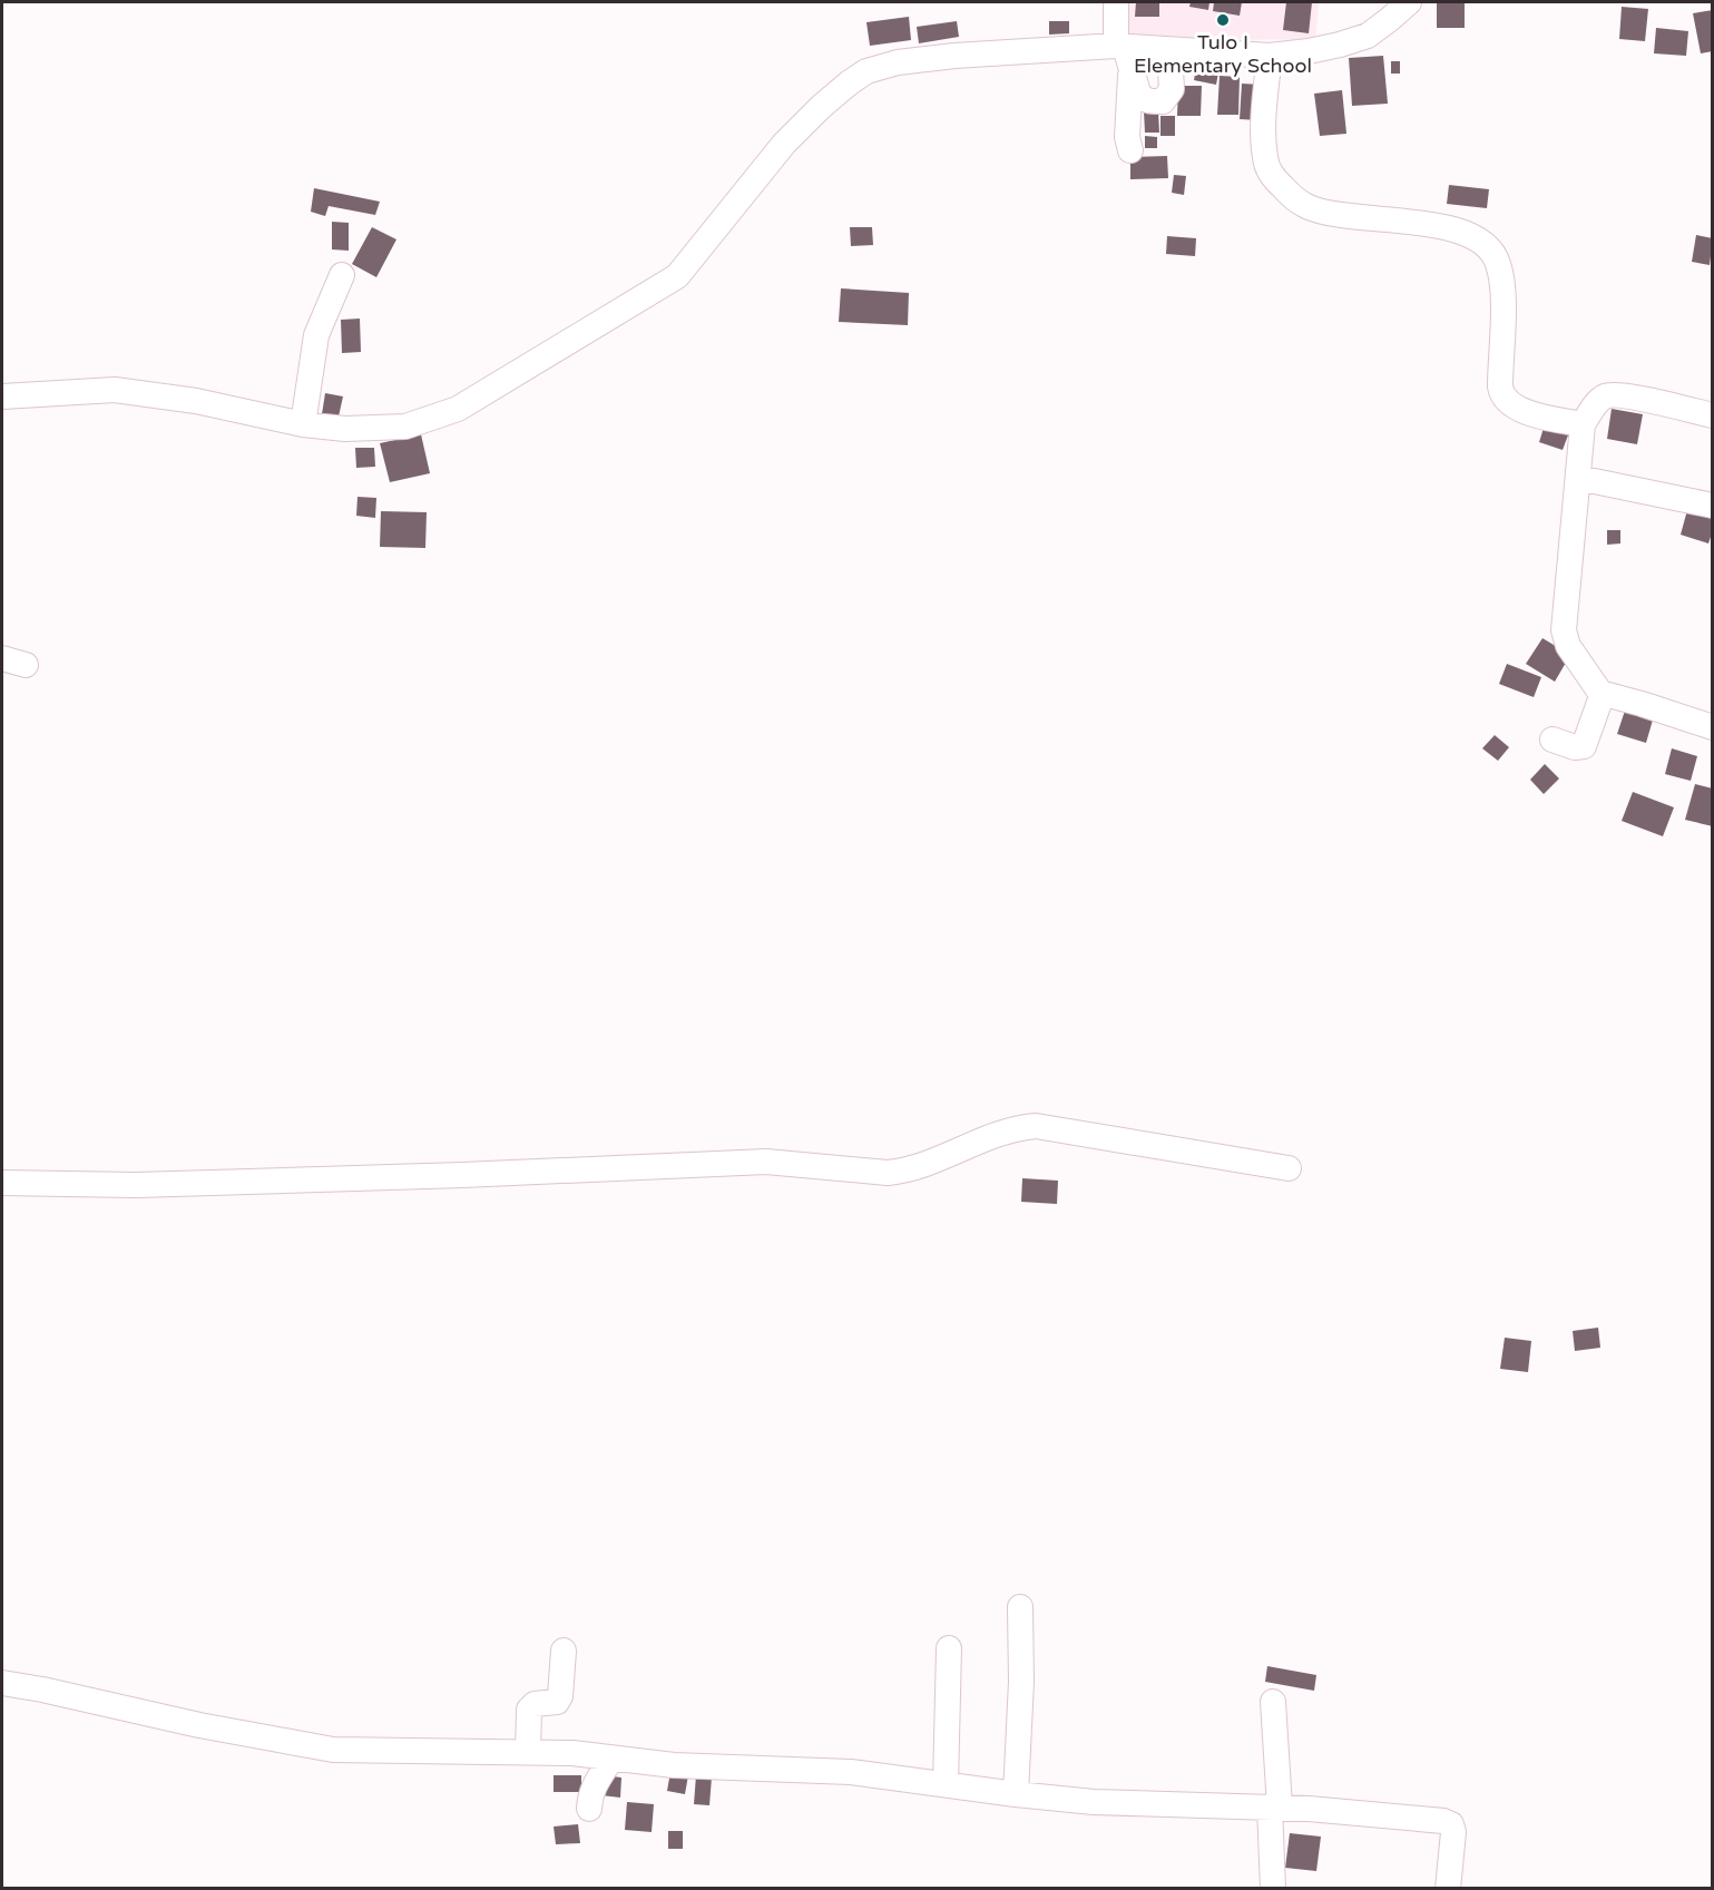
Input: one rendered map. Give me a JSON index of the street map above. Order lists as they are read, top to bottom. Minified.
{"places":["Tulo I Elementary School"]}
